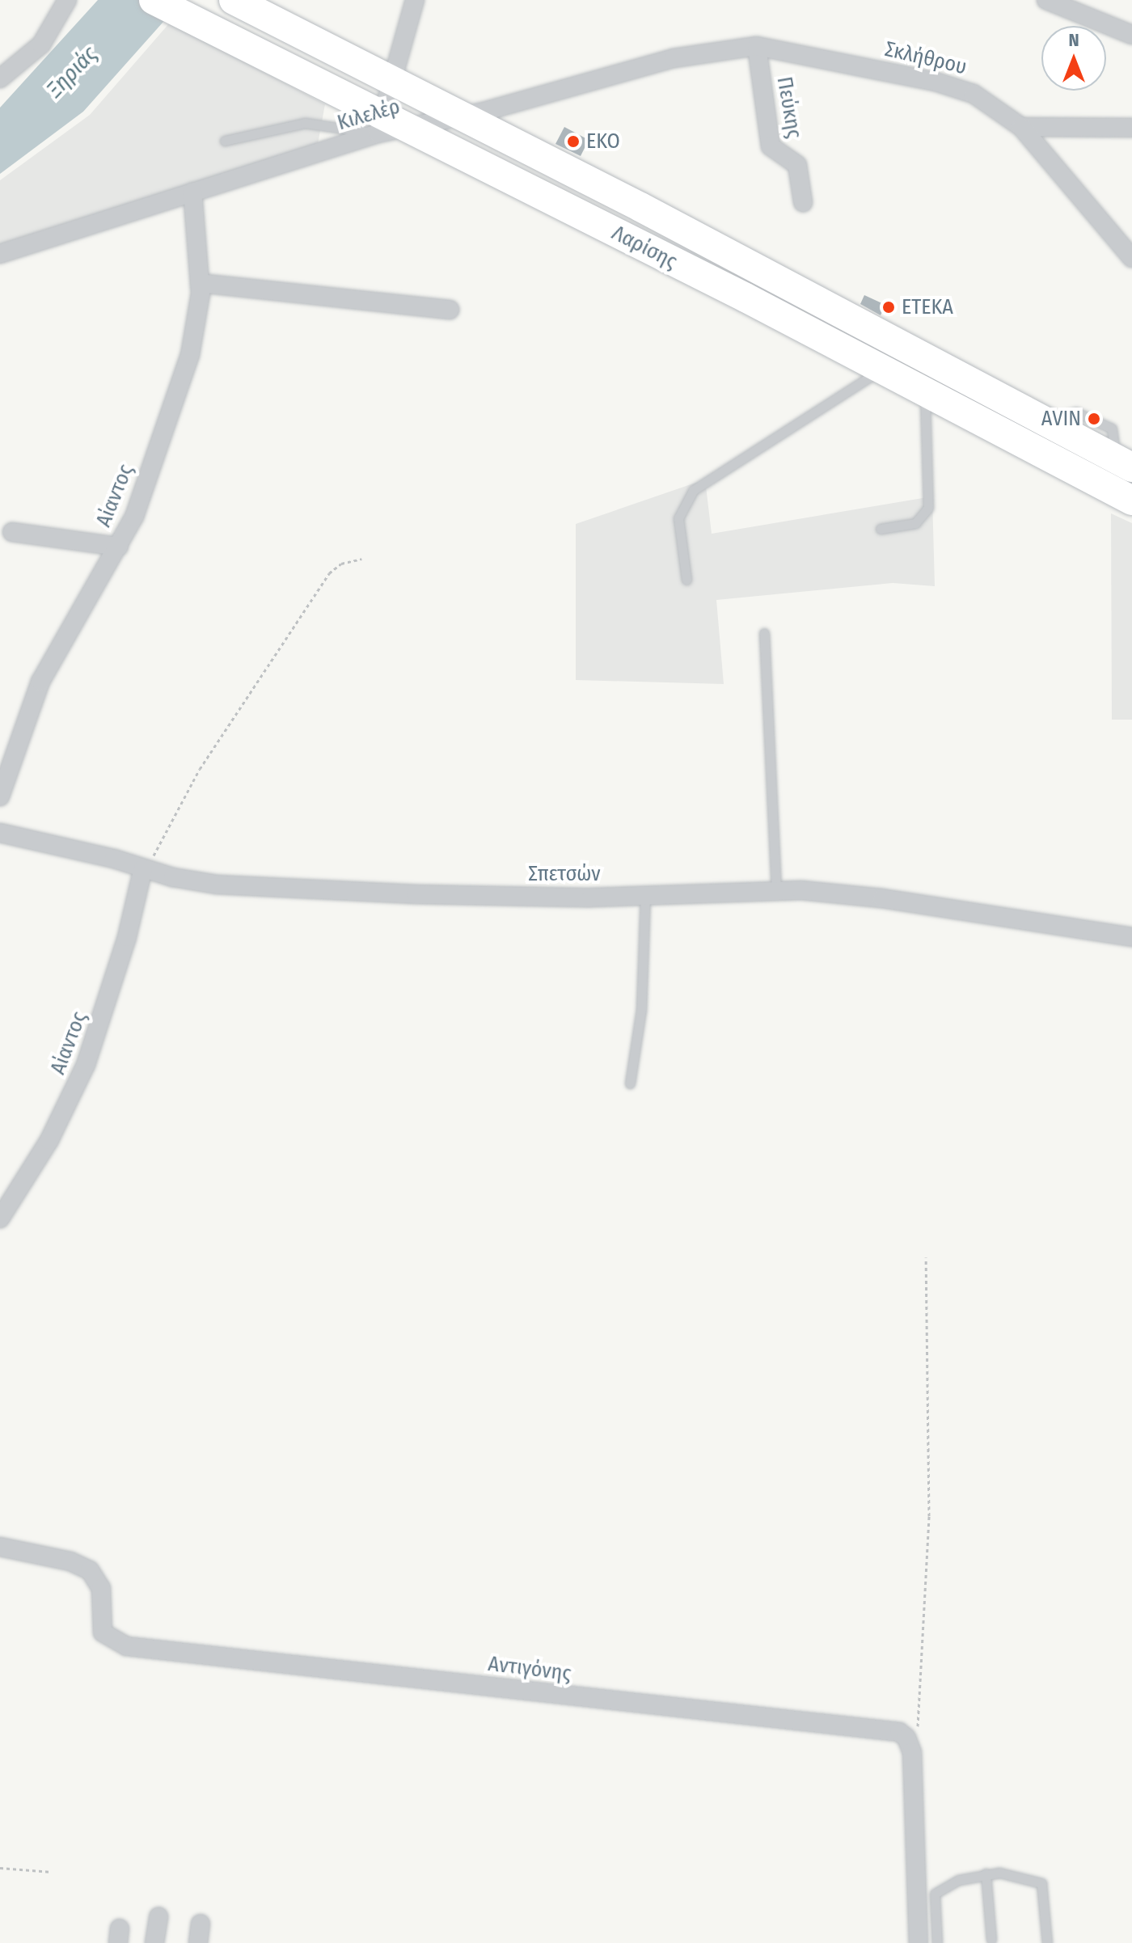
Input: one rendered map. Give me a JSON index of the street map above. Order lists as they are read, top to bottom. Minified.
{"streets":{"main road":["Λαρίσης"],"street":["Σκλήθρου","Πεύκης","Κιλελέρ","Αίαντος","Σπετσών","Αντιγόνης"]},"crossings":[["Σκλήθρου","Πεύκης"],["Σκλήθρου","Κιλελέρ"],["Πεύκης","Κιλελέρ"],["Κιλελέρ","Λαρίσης"],["Κιλελέρ","Αίαντος"],["Αίαντος","Σπετσών"]],"water":["Ξηριάς"],"places":["EKO","ΕΤΕΚΑ","AVIN"],"north":"top"}
